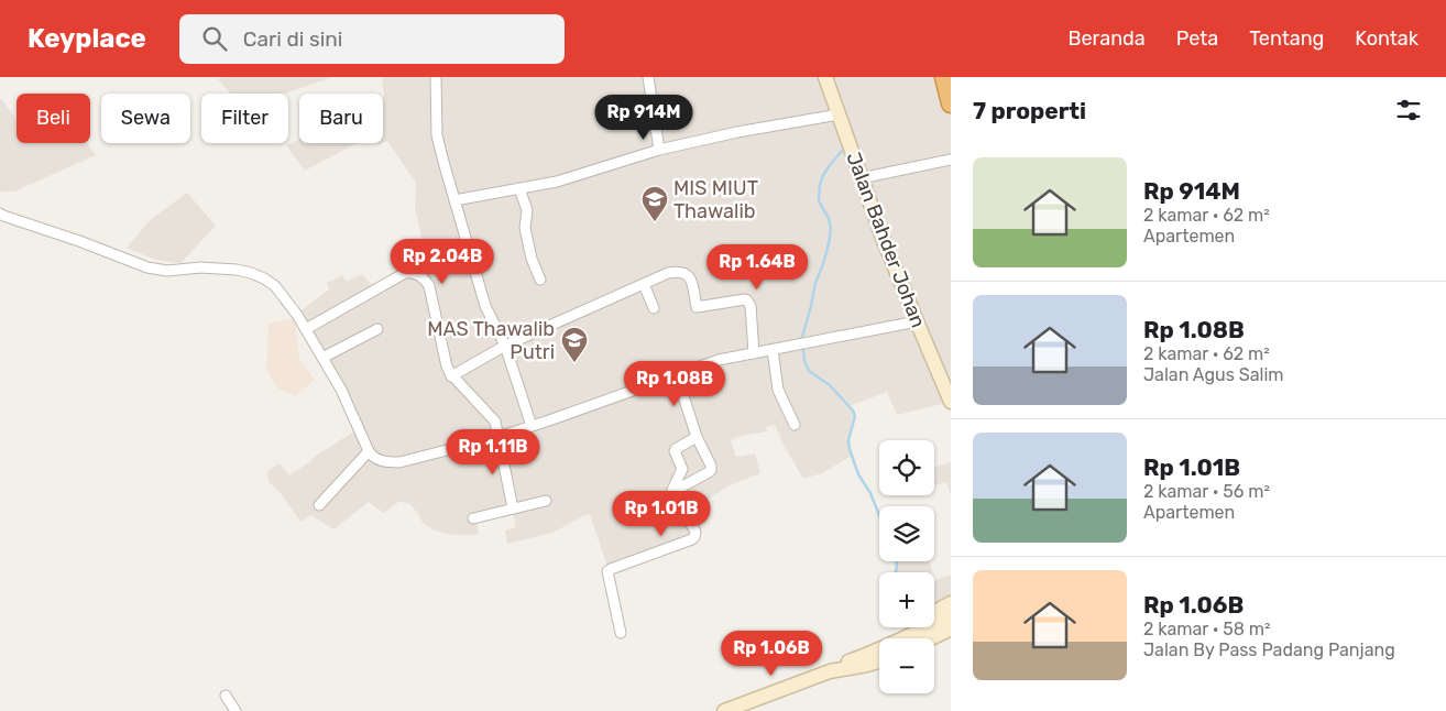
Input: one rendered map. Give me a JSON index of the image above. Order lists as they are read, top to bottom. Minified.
{"streets":{"main road":["Jalan Bahder Johan"]},"places":{"school or university":["MIS MIUT Thawalib","MAS Thawalib Putri"]},"page":{"header":"Keyplace","search":"Cari di sini","nav":["Beranda","Peta","Tentang","Kontak"],"heading":"7 properti","chip":["Beli","Sewa","Filter","Baru"],"price":["Rp 914M","Rp 2.04B","Rp 1.64B","Rp 1.08B","Rp 1.11B","Rp 1.01B","Rp 1.06B"],"list":[{"name":"Rp 914M","note":"2 kamar · 62 m² · Apartemen"},{"name":"Rp 1.08B","note":"2 kamar · 62 m² · Jalan Agus Salim"},{"name":"Rp 1.01B","note":"2 kamar · 56 m² · Apartemen"},{"name":"Rp 1.06B","note":"2 kamar · 58 m² · Jalan By Pass Padang Panjang"}],"map_buttons":["+","−"]}}
